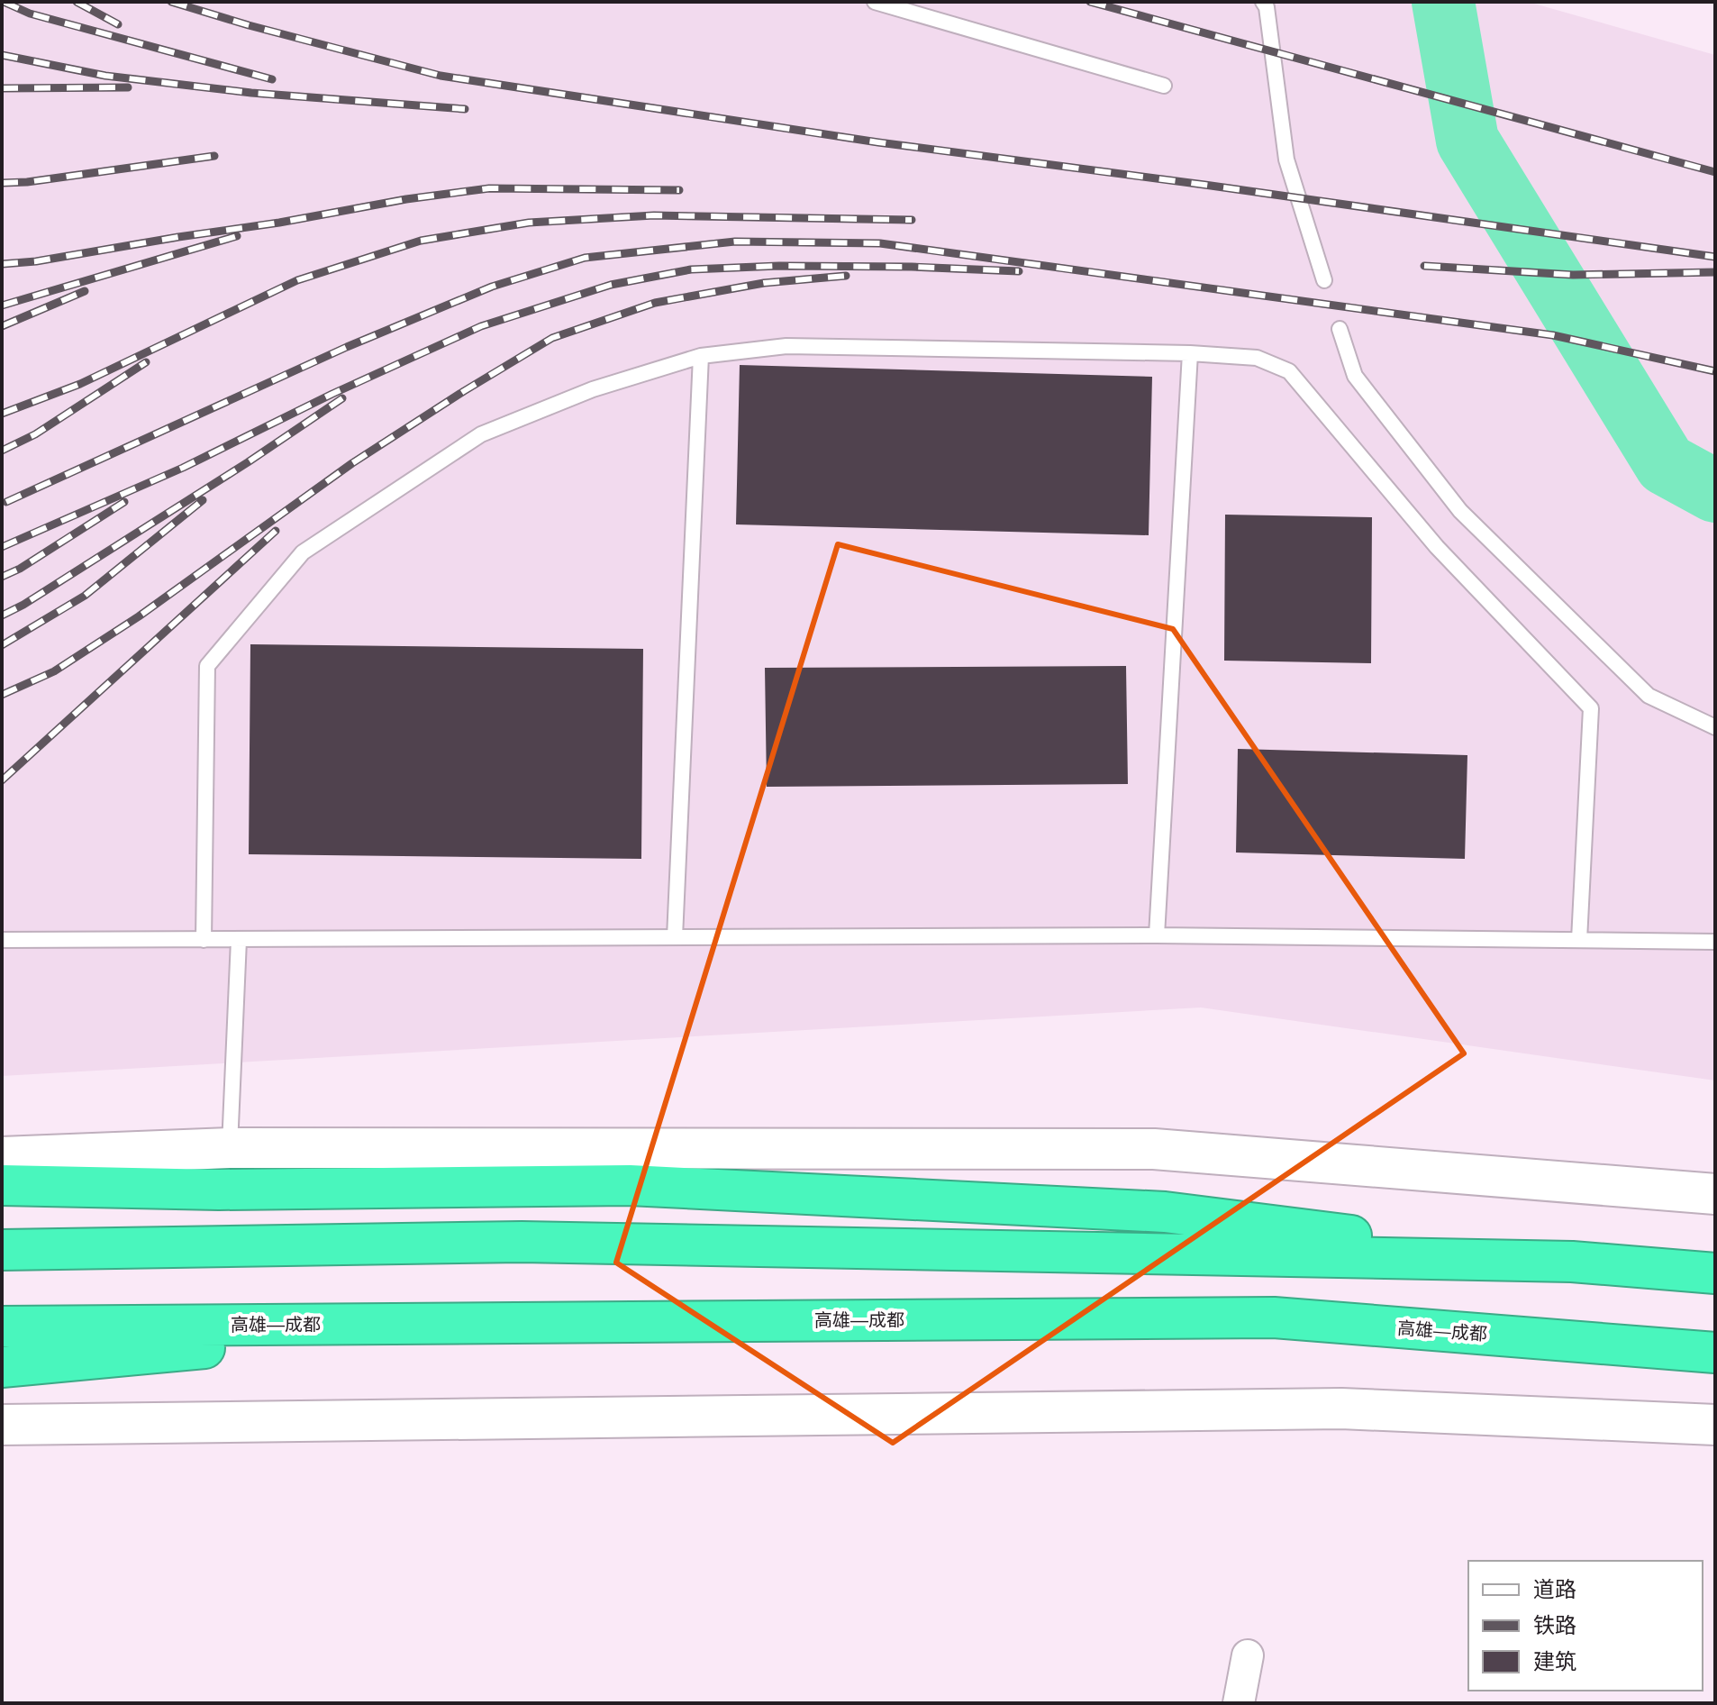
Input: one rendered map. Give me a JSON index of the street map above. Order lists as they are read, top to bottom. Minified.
{"streets":{"highway":["高雄—成都"]},"legend":["道路","铁路","建筑"]}
